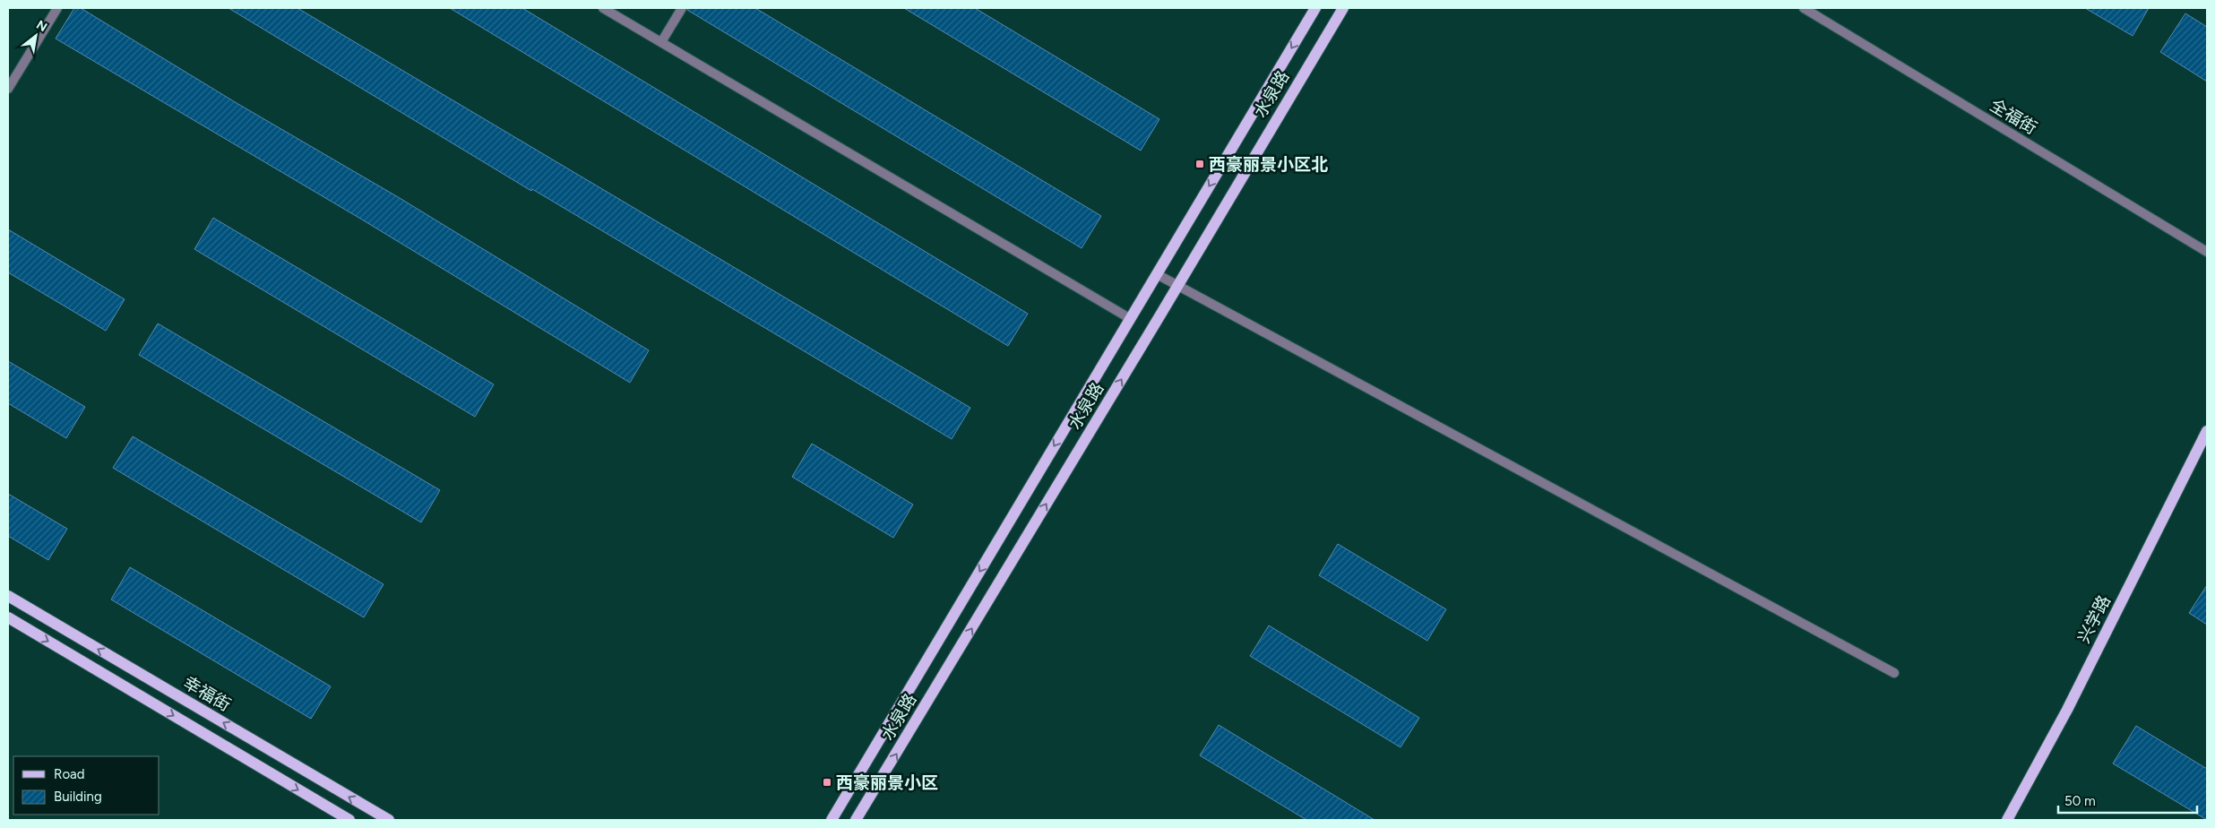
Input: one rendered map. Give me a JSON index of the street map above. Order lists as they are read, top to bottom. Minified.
{"streets":{"main road":["水泉路","兴学路","幸福街"],"street":["全福街"]},"places":{"transit":["西豪丽景小区北","西豪丽景小区"]},"legend":["Road","Building"],"scale_bar":"50 m","north":"top right"}
